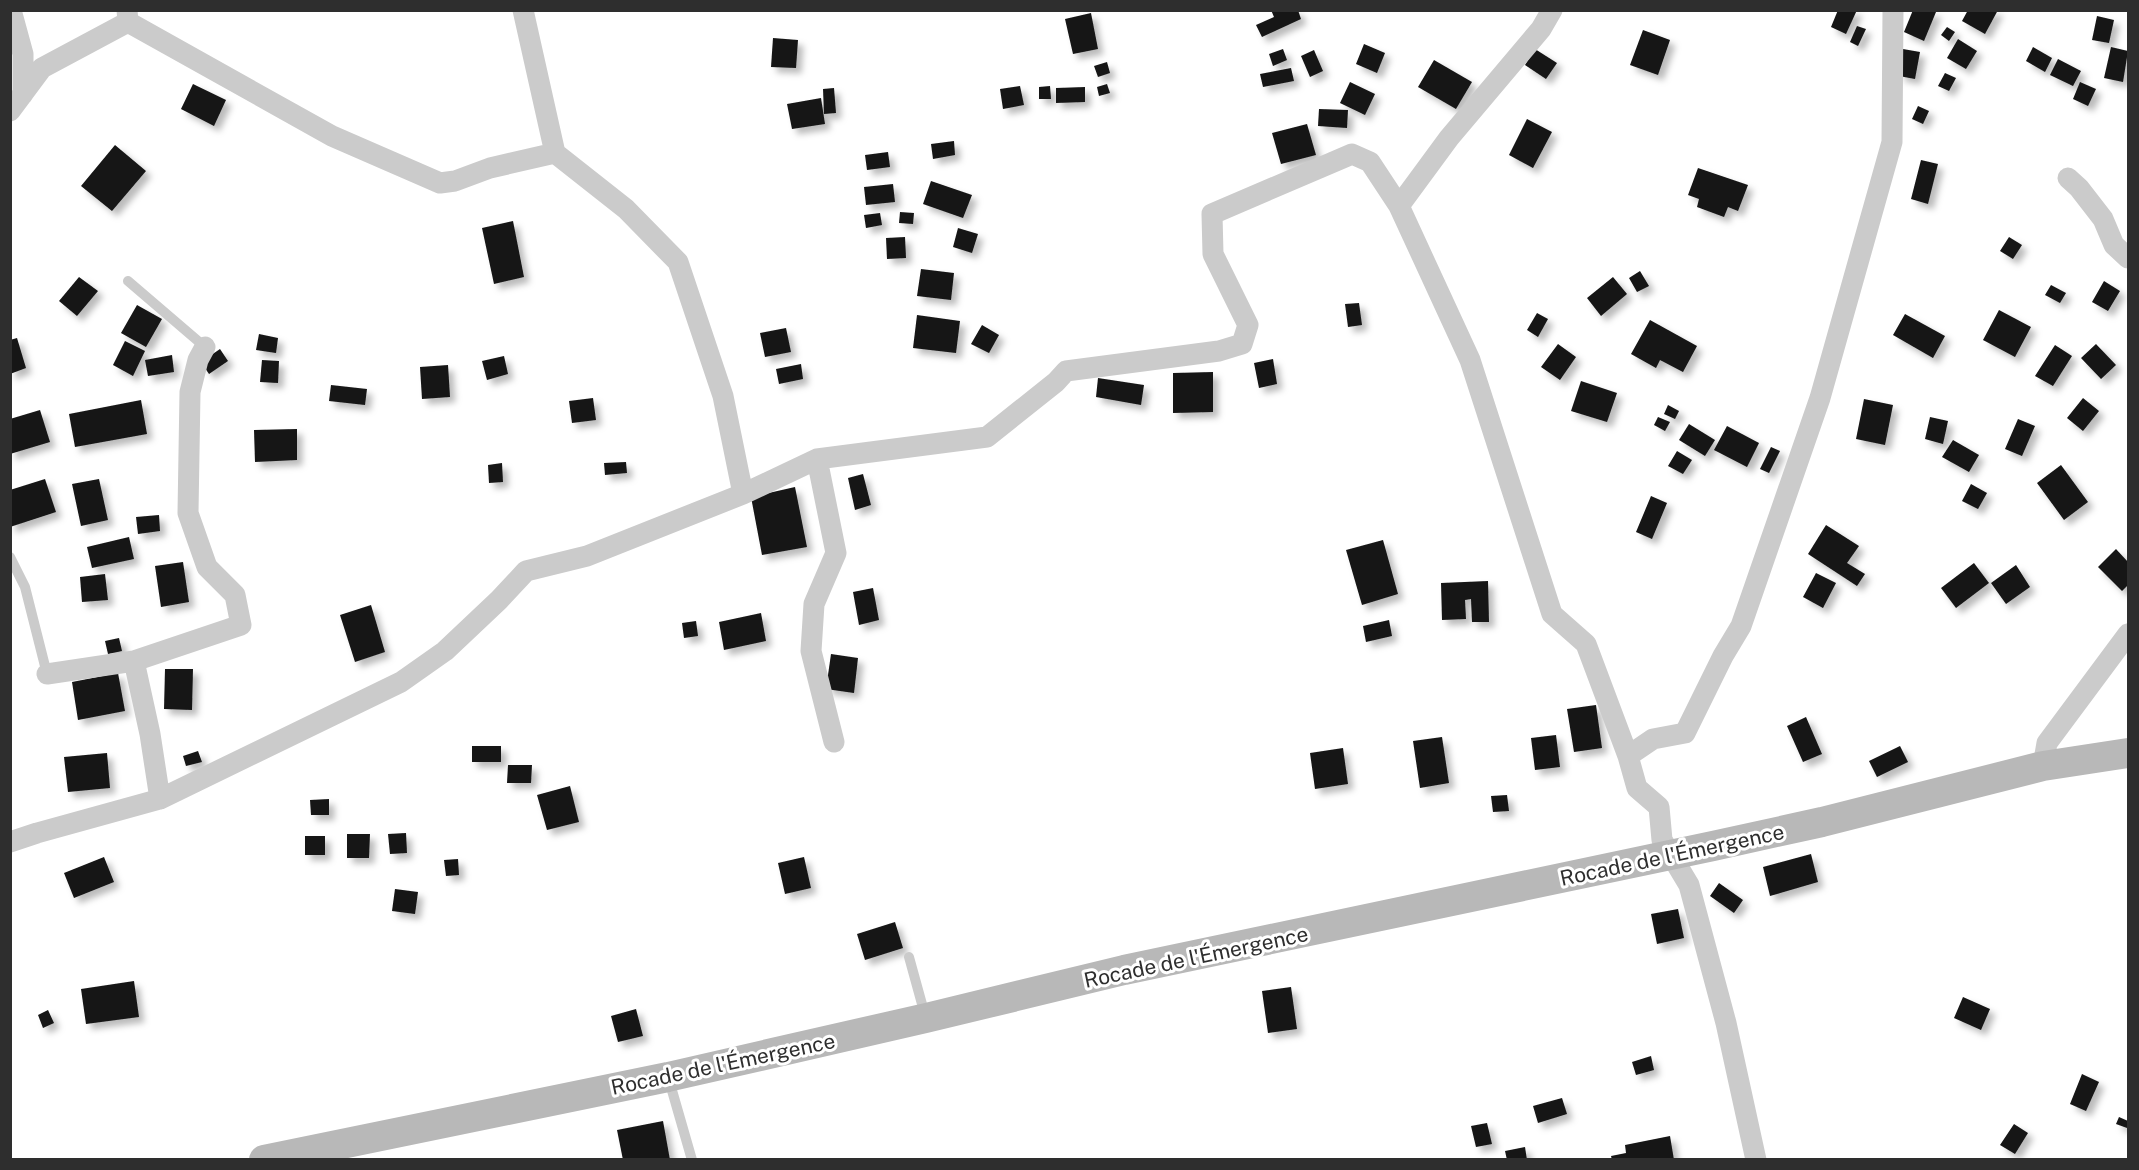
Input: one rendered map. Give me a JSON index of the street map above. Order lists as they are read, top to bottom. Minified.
{"streets":{"street":["Rocade de l'Émergence"]}}
